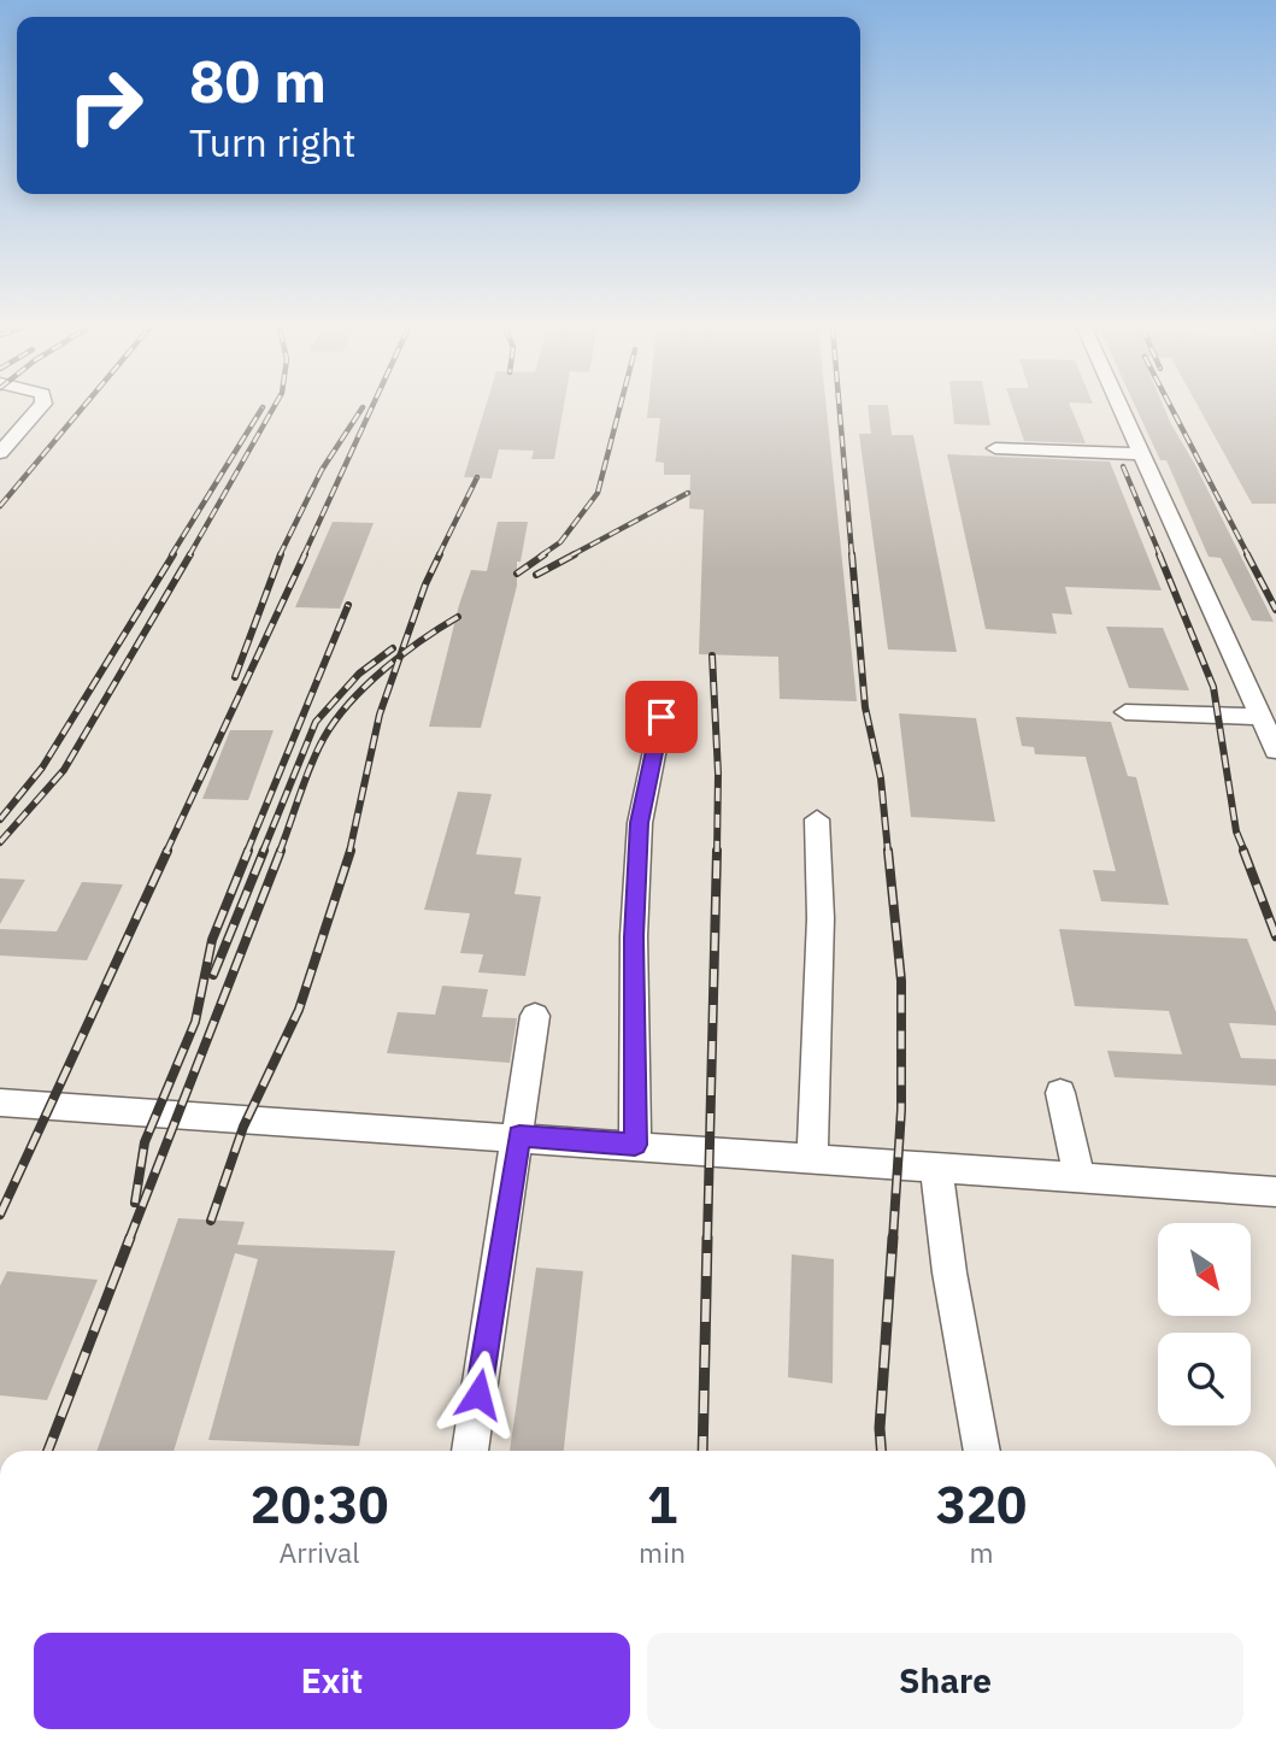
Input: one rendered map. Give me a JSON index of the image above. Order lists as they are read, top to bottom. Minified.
{"north":"bottom right","page":{"turn":["80 m","Turn right"],"eta":["20:30","Arrival","1","min","320","m"],"buttons":["Exit","Share"]}}
